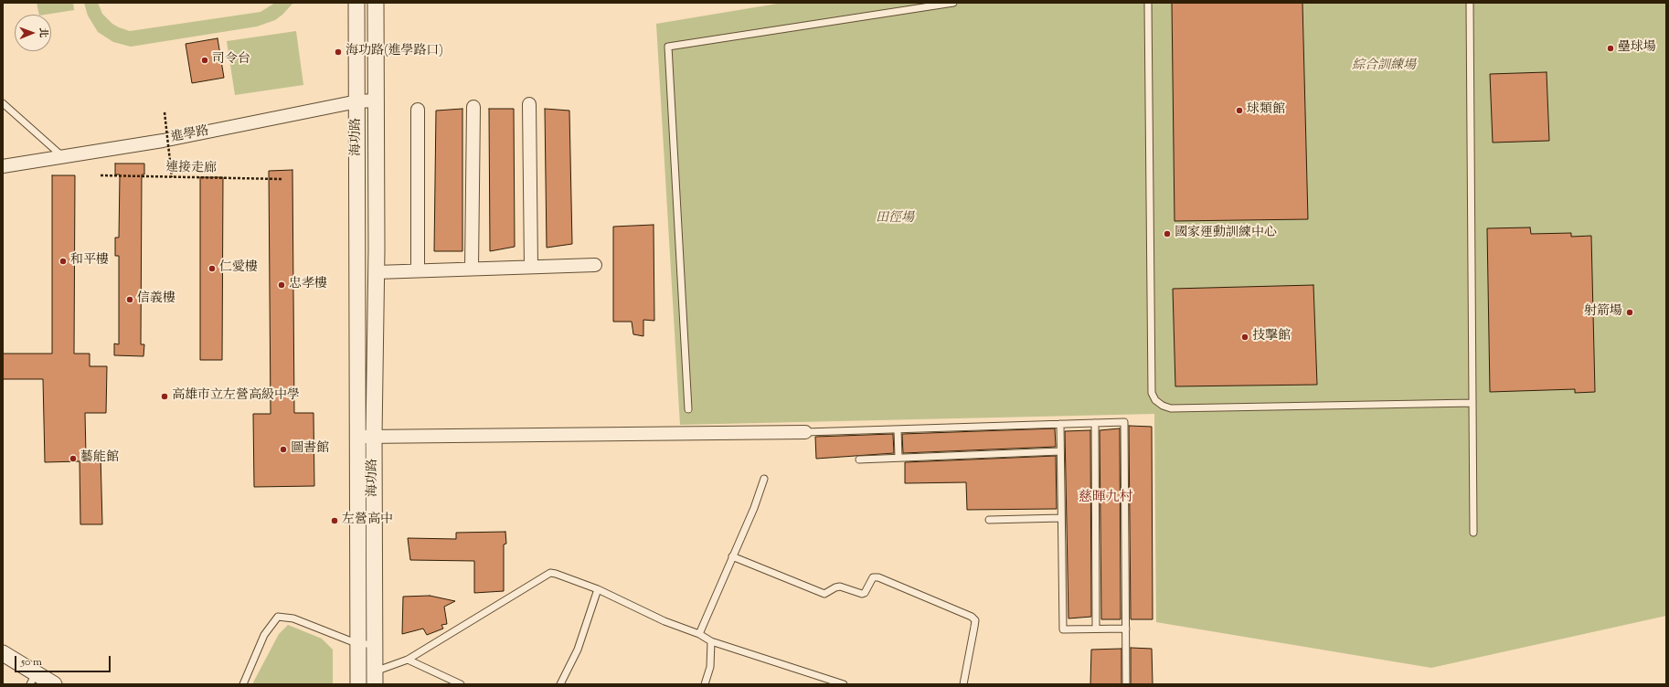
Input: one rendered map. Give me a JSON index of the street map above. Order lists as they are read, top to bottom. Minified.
{"streets":{"street":["進學路","海功路"],"path":["連接走廊"]},"crossings":[["進學路","海功路"]],"districts":["慈暉九村"],"parks":["綜合訓練場","田徑場"],"places":["壘球場","海功路(進學路口)","司令台","球類館","國家運動訓練中心","和平樓","仁愛樓","忠孝樓","信義樓","射箭場","技擊館","高雄市立左營高級中學","圖書館","藝能館","左營高中"],"scale_bar":"50 m","north":"right"}
